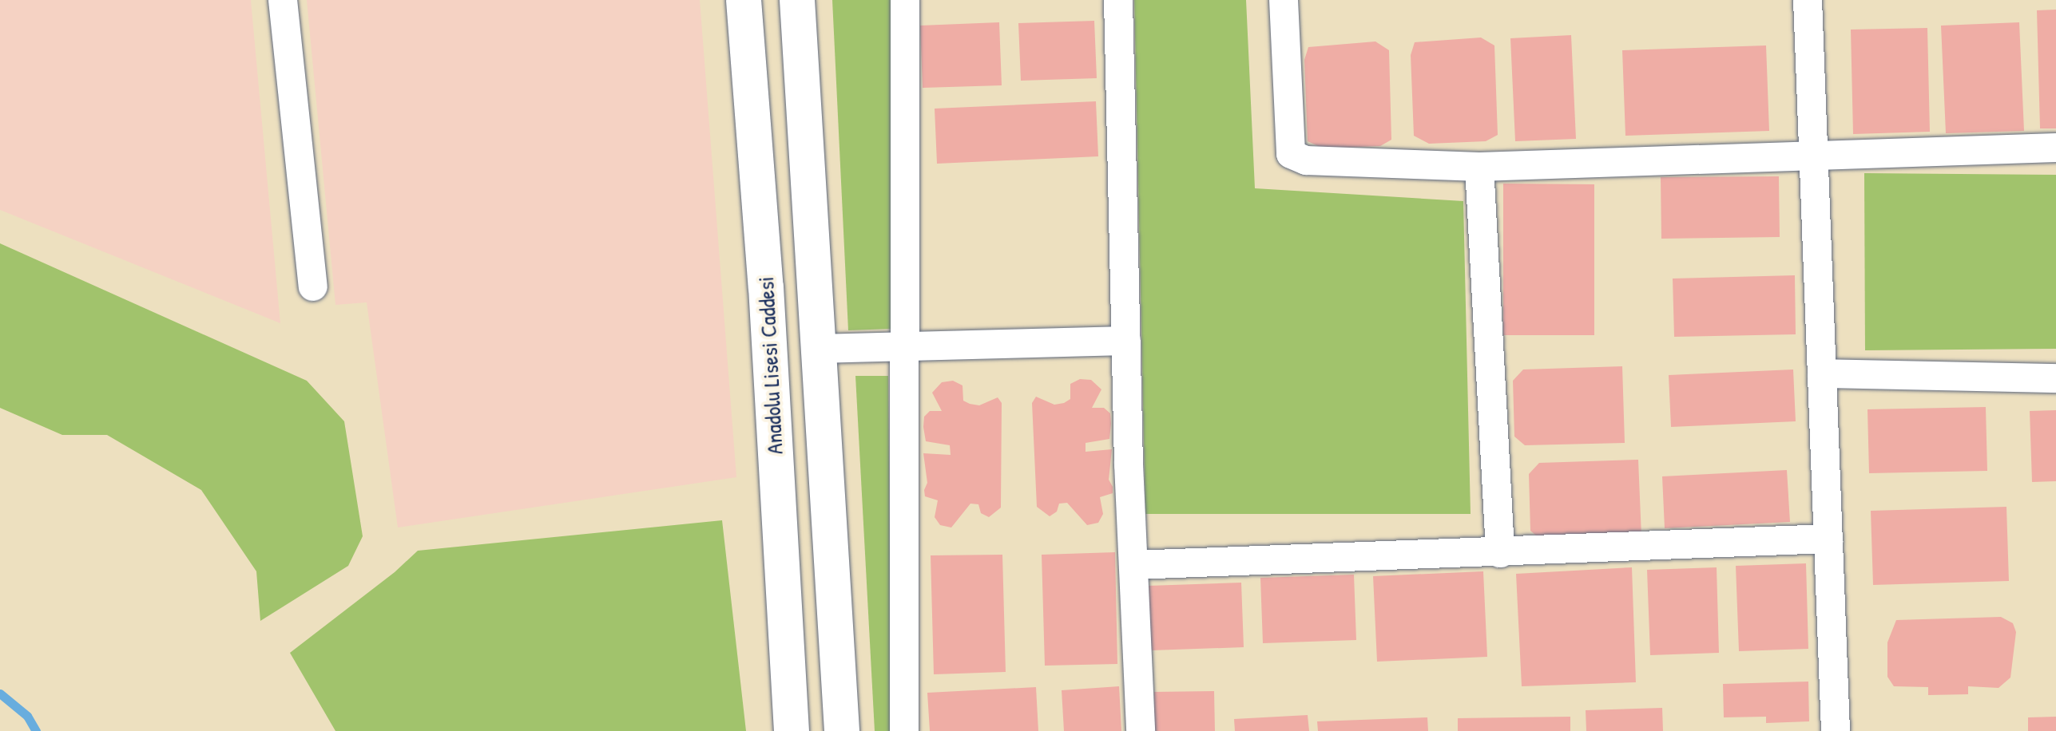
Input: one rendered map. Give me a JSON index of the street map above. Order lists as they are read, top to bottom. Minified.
{"streets":{"street":["Anadolu Lisesi Caddesi"]}}
